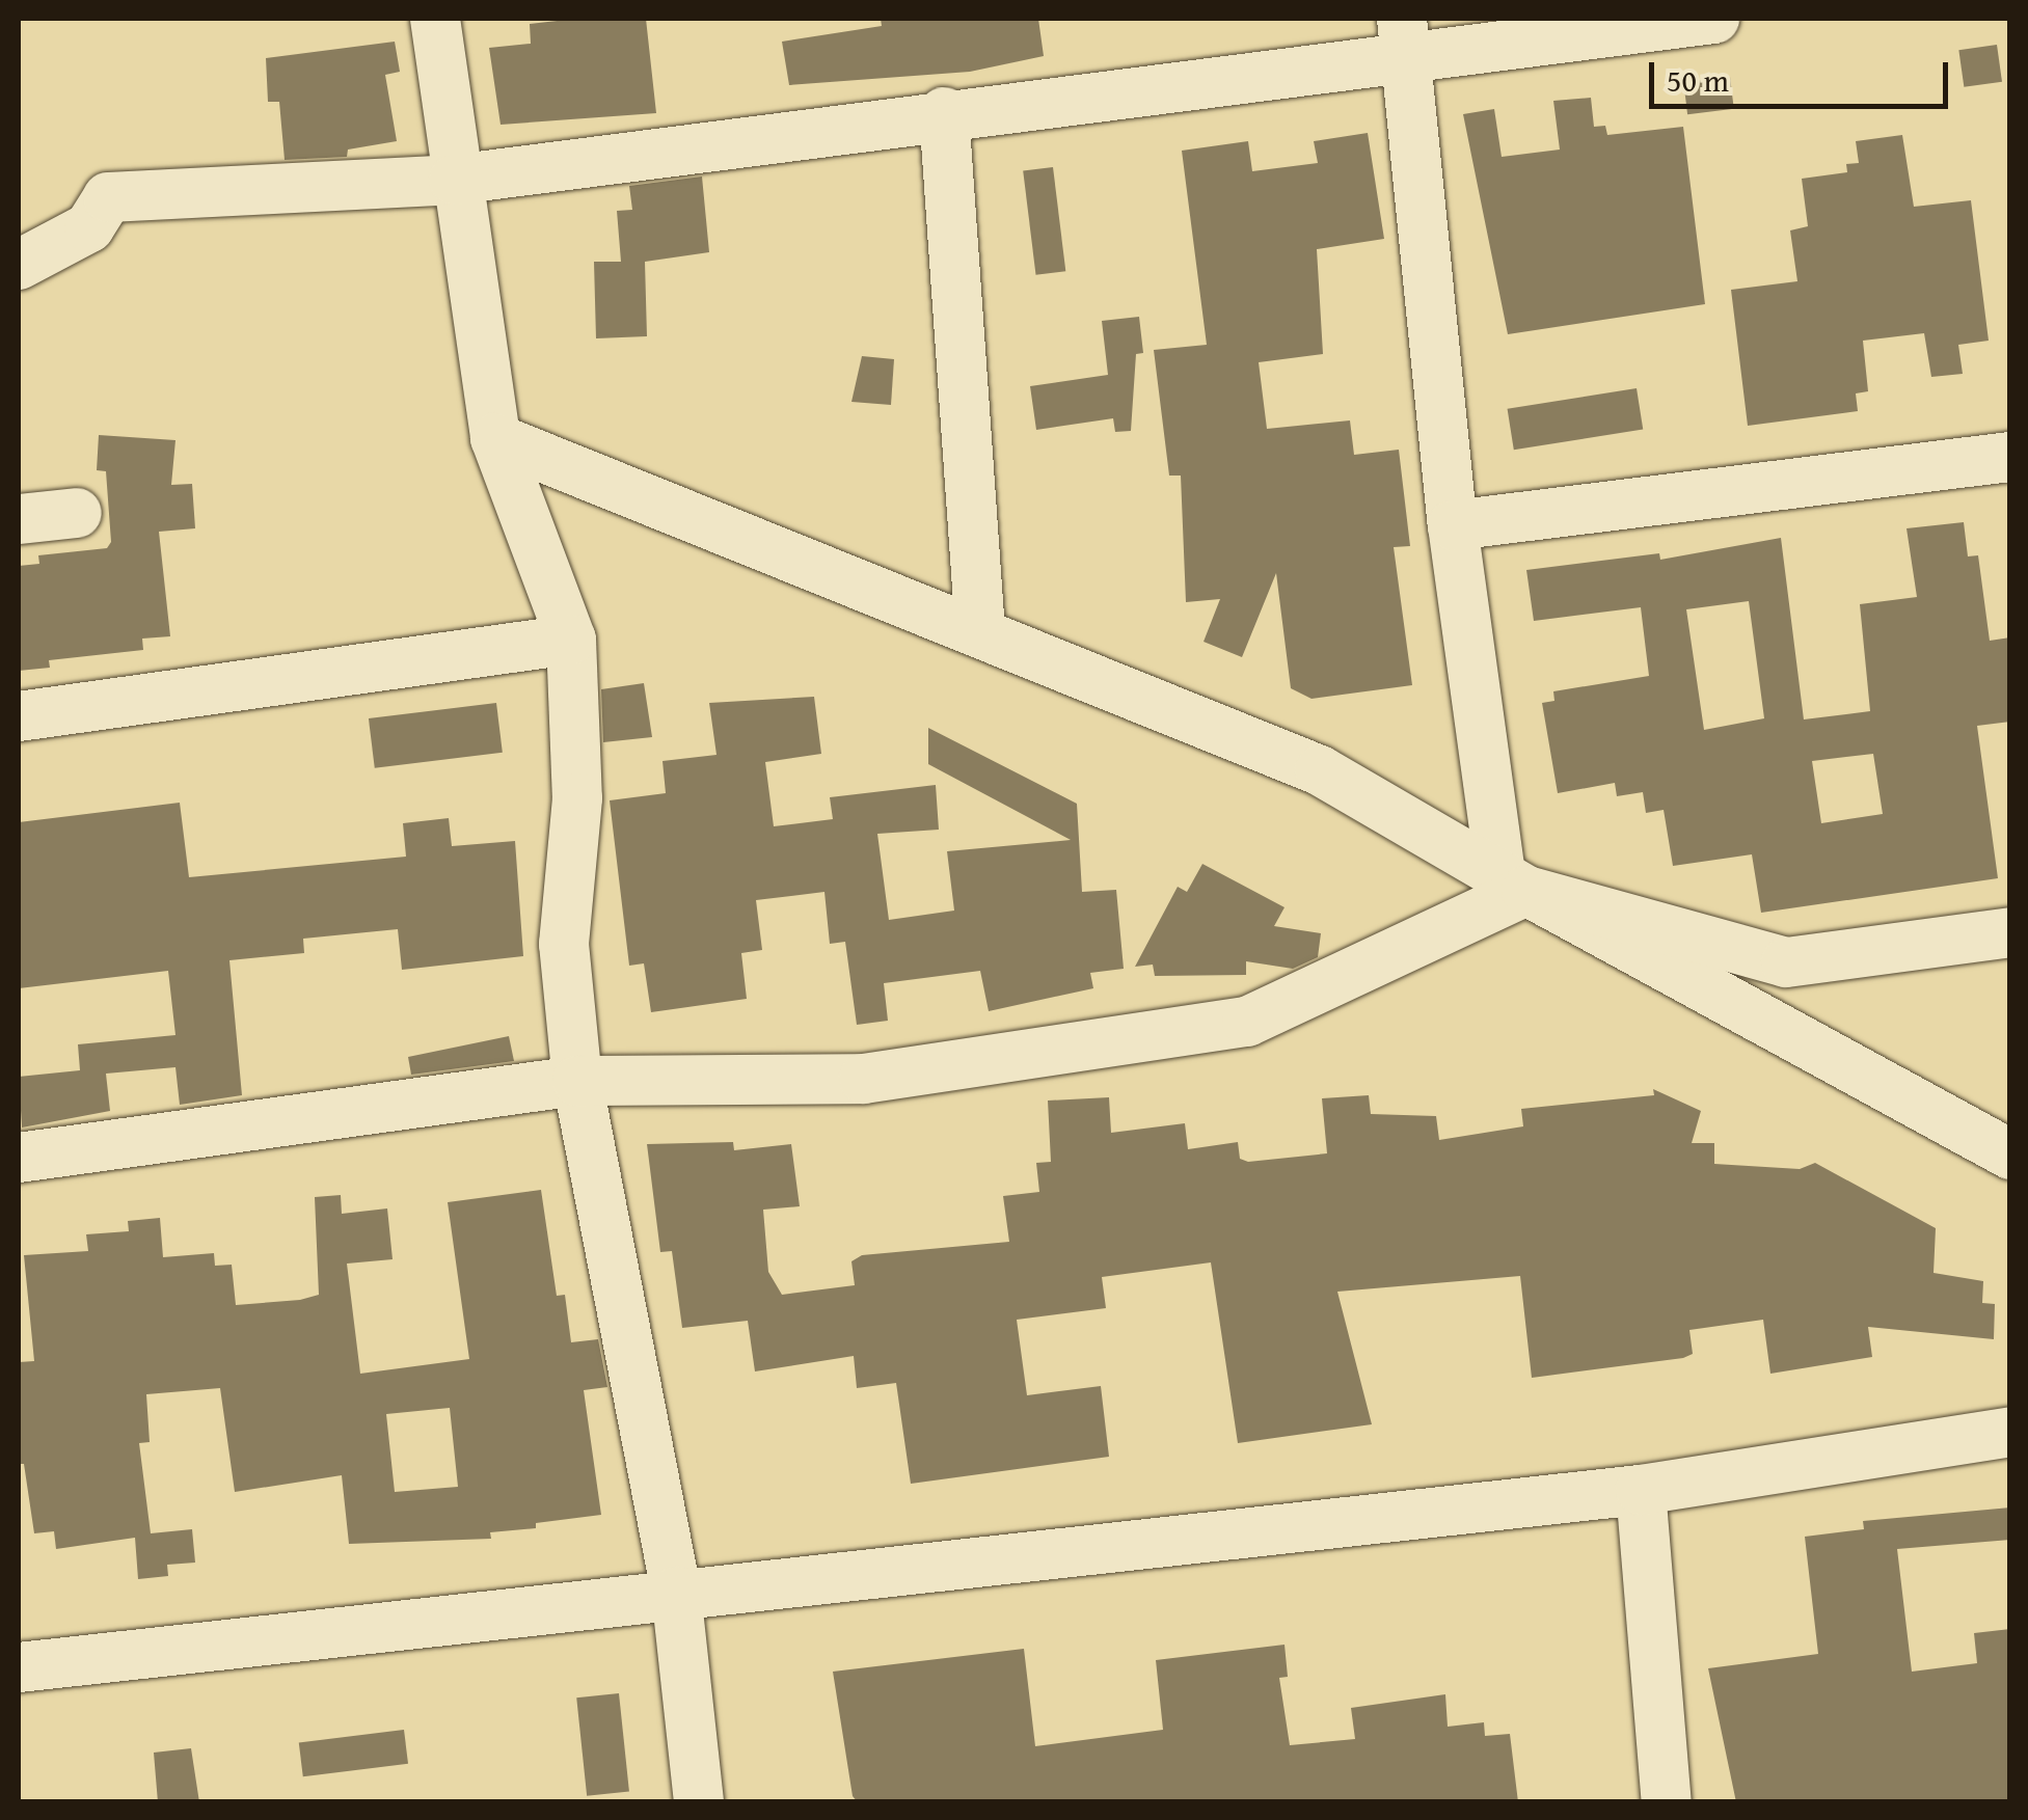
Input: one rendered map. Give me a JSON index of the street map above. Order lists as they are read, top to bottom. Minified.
{"scale_bar":"50 m"}
